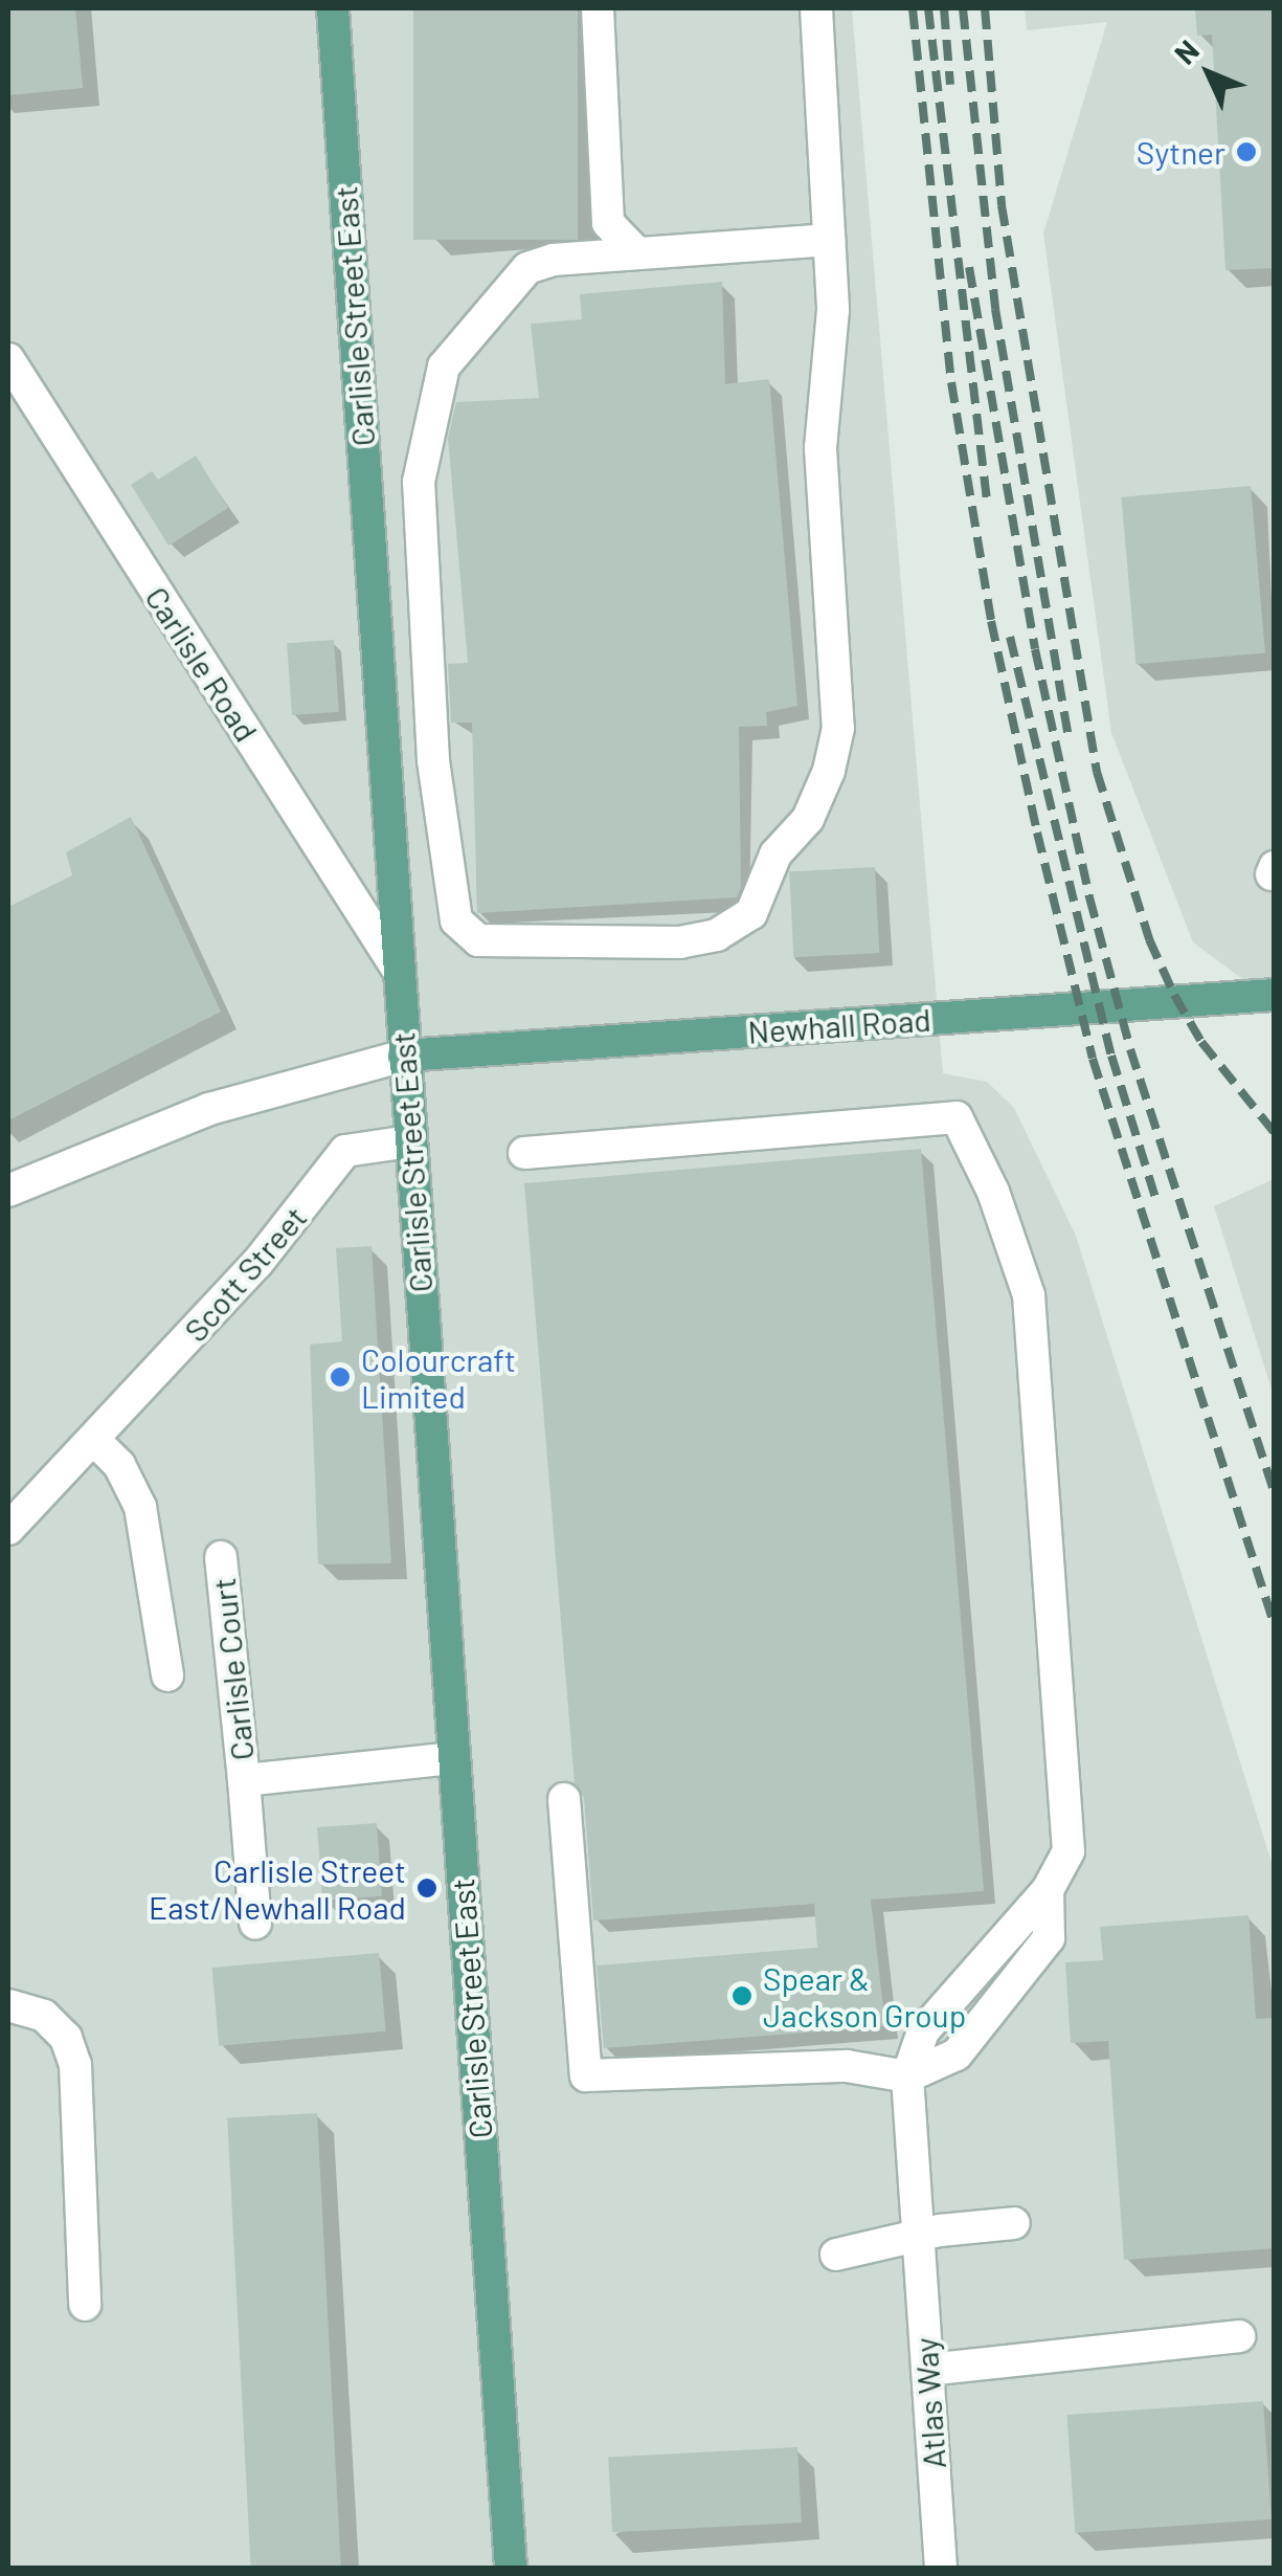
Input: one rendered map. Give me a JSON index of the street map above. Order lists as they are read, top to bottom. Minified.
{"streets":{"main road":["Carlisle Street East","Newhall Road"],"street":["Carlisle Road","Scott Street","Carlisle Court","Atlas Way"]},"crossings":[["Carlisle Street East","Carlisle Road"],["Carlisle Street East","Newhall Road"],["Carlisle Street East","Scott Street"],["Carlisle Street East","Carlisle Court"]],"places":["Sytner","Colourcraft Limited","Carlisle Street East/Newhall Road","Spear & Jackson Group"],"north":"top left"}
